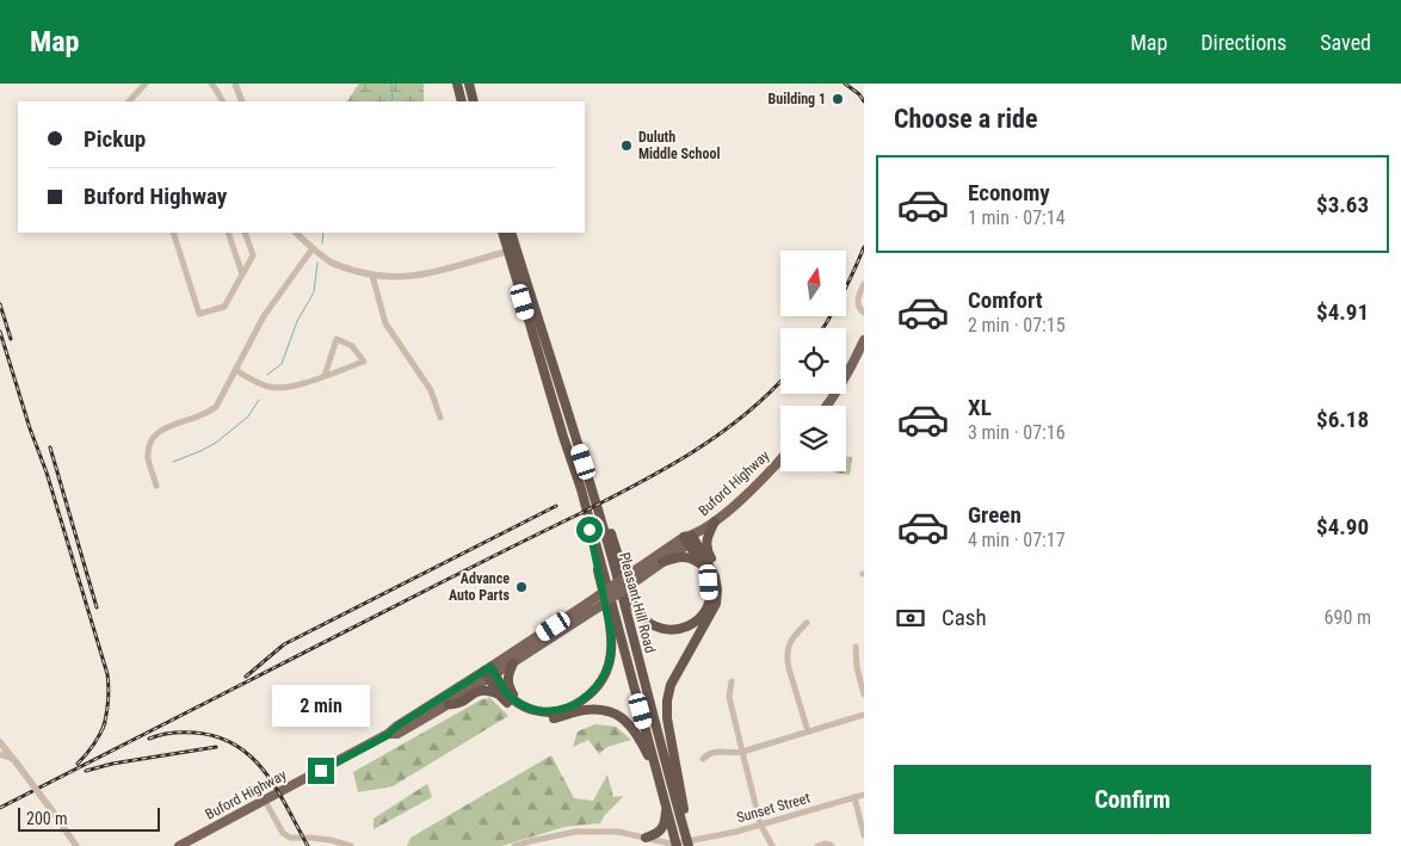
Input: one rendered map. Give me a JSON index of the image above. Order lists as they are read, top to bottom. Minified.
{"streets":{"highway":["Pleasant Hill Road"],"main road":["Buford Highway"],"street":["Sunset Street"]},"crossings":[["Pleasant Hill Road","Sunset Street"]],"places":["Building 1","Duluth Middle School","Advance Auto Parts"],"scale_bar":"200 m","north":"top","page":{"header":"Map","nav":["Map","Directions","Saved"],"heading":"Choose a ride","banner":["Pickup","Buford Highway"],"list":[{"name":"Economy","note":"1 min · 07:14","value":"$3.63"},{"name":"Comfort","note":"2 min · 07:15","value":"$4.91"},{"name":"XL","note":"3 min · 07:16","value":"$6.18"},{"name":"Green","note":"4 min · 07:17","value":"$4.90"}],"pay":["Cash","690 m"],"bubble":"2 min","buttons":"Confirm","scale":"200 m"}}
